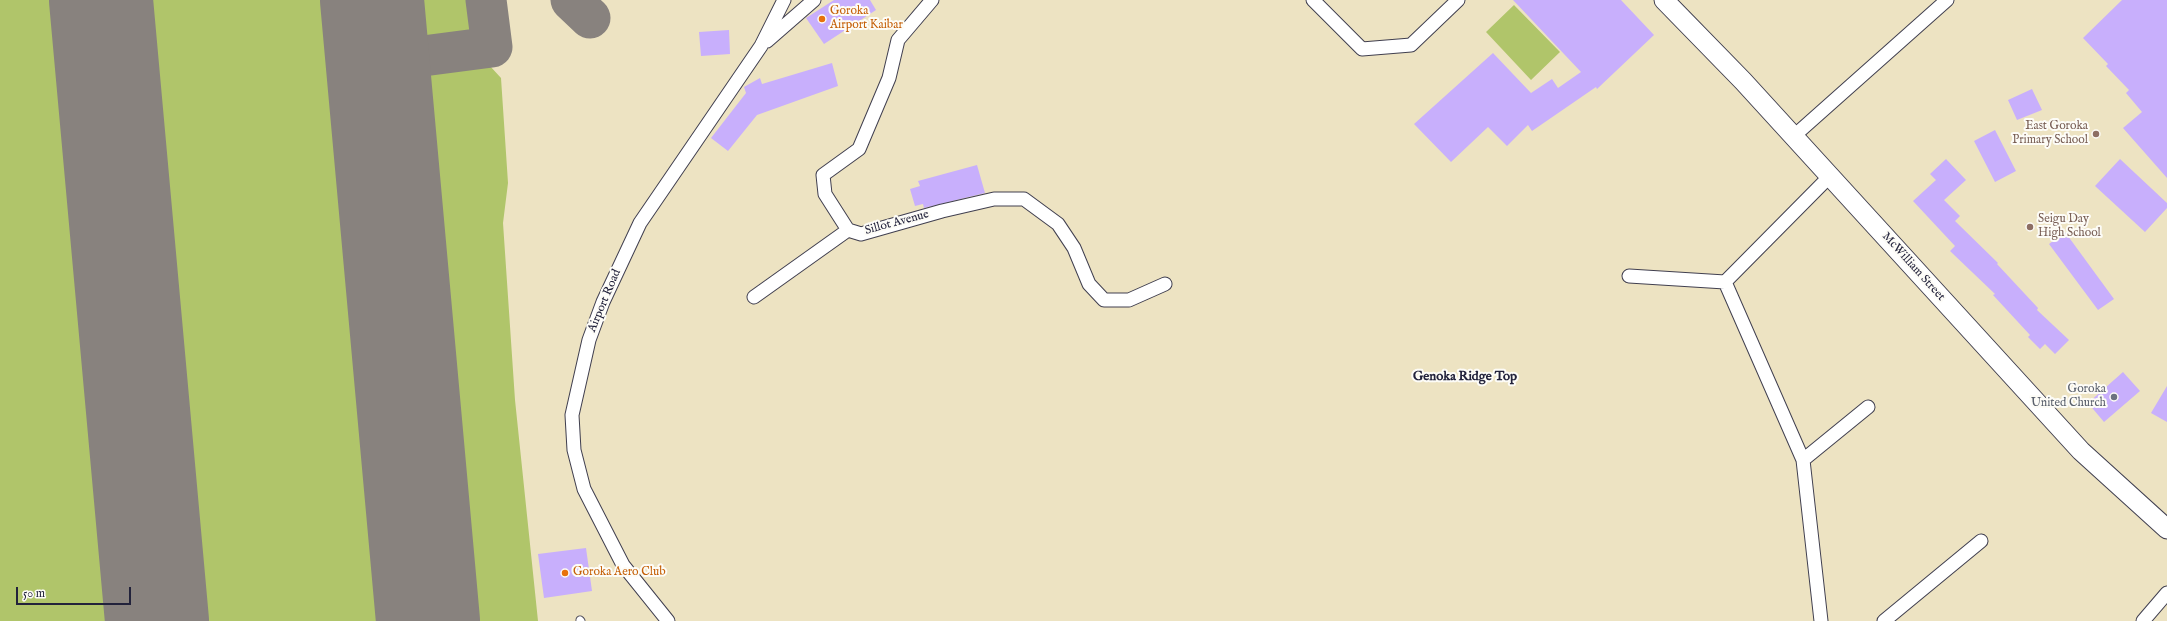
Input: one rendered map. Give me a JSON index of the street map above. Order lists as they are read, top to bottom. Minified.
{"streets":{"street":["Sillot Avenue","McWilliam Street","Airport Road"]},"districts":["Genoka Ridge Top"],"places":["Goroka Airport Kaibar","East Goroka Primary School","Seigu Day High School","Goroka United Church","Goroka Aero Club"],"scale_bar":"50 m"}
